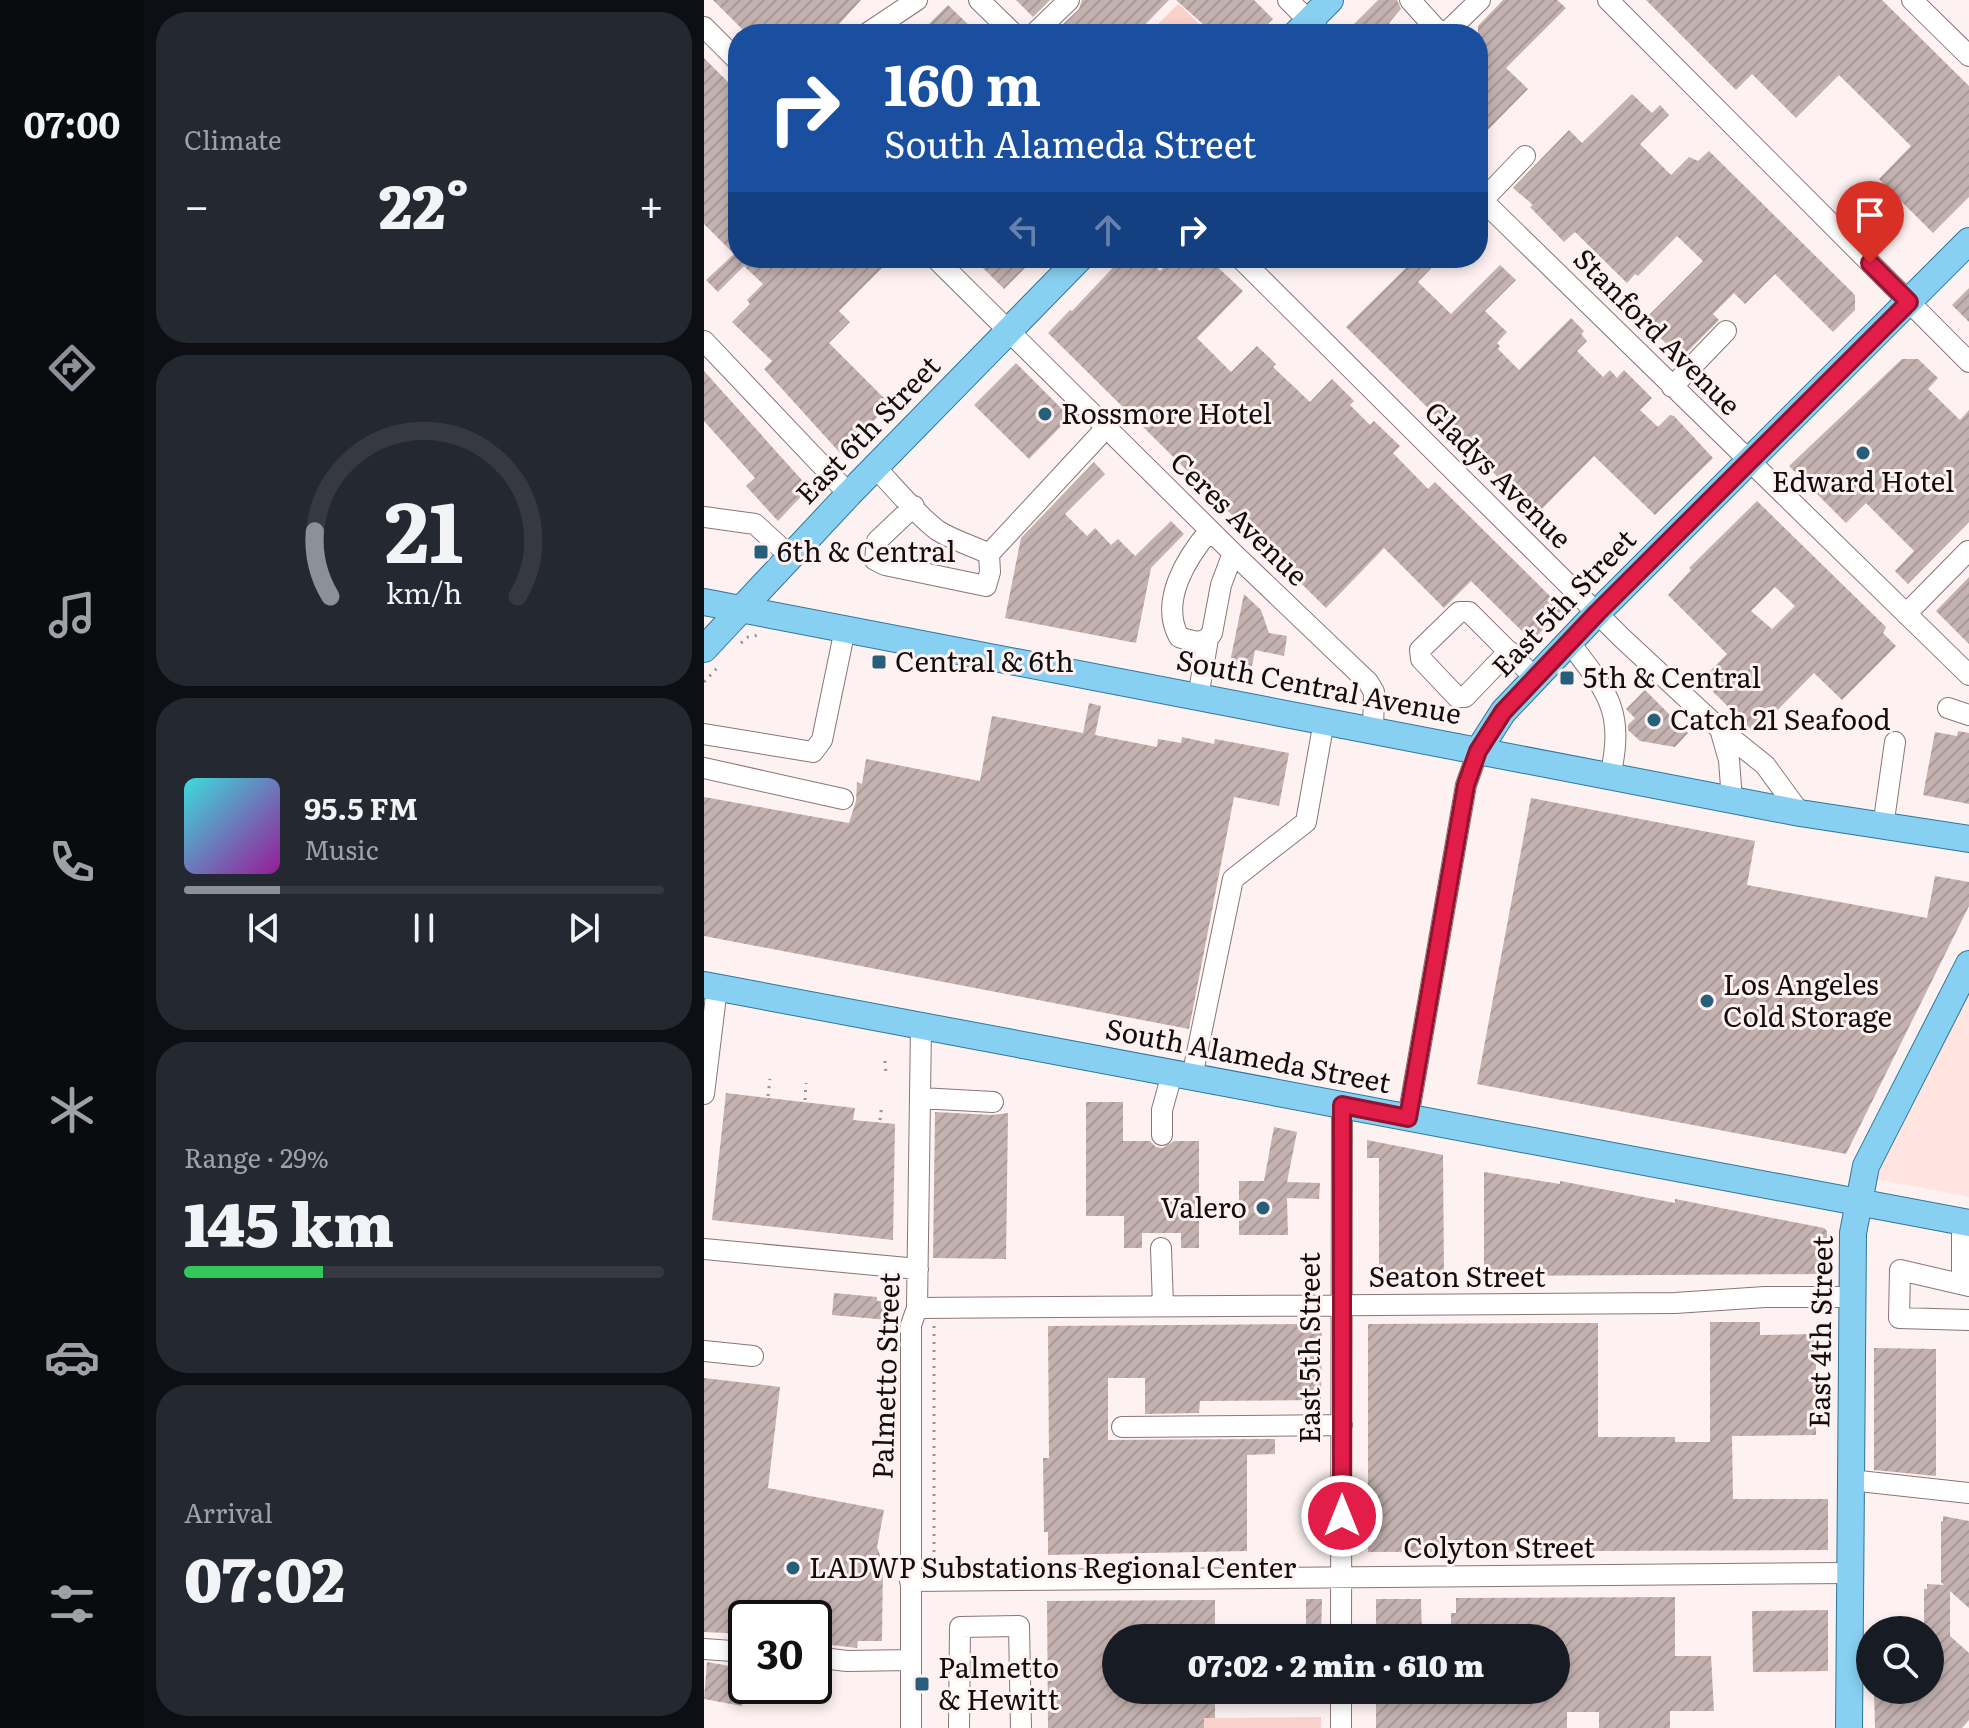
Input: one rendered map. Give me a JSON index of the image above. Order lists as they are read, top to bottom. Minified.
{"streets":{"main road":["East 6th Street","East 5th Street","South Central Avenue","South Alameda Street","East 4th Street"],"street":["Stanford Avenue","Gladys Avenue","Ceres Avenue","Seaton Street","Palmetto Street","Colyton Street"]},"crossings":[["Stanford Avenue","East 5th Street"],["East 6th Street","Ceres Avenue"],["East 6th Street","South Central Avenue"],["Gladys Avenue","East 5th Street"],["Gladys Avenue","South Central Avenue"],["Ceres Avenue","South Central Avenue"],["East 5th Street","South Central Avenue"],["East 5th Street","South Alameda Street"],["East 5th Street","Seaton Street"],["East 5th Street","Colyton Street"],["South Alameda Street","East 4th Street"],["South Alameda Street","Palmetto Street"],["Seaton Street","East 4th Street"],["Seaton Street","Palmetto Street"],["East 4th Street","Colyton Street"],["Palmetto Street","Colyton Street"]],"places":{"other":["Rossmore Hotel","Edward Hotel","Catch 21 Seafood","Los Angeles Cold Storage","Valero","LADWP Substations Regional Center"],"transit":["6th & Central","Central & 6th","5th & Central","Palmetto & Hewitt"]},"page":{"tabs":"07:00","tile":["Climate",["Range · 29%","145 km"],["Arrival","07:02"]],"turn":["160 m","South Alameda Street"],"heat":["−","22°","+"],"song":["95.5 FM","Music"],"limit":"30","trip":"07:02 · 2 min · 610 m","gauge":["21","km/h"]}}
